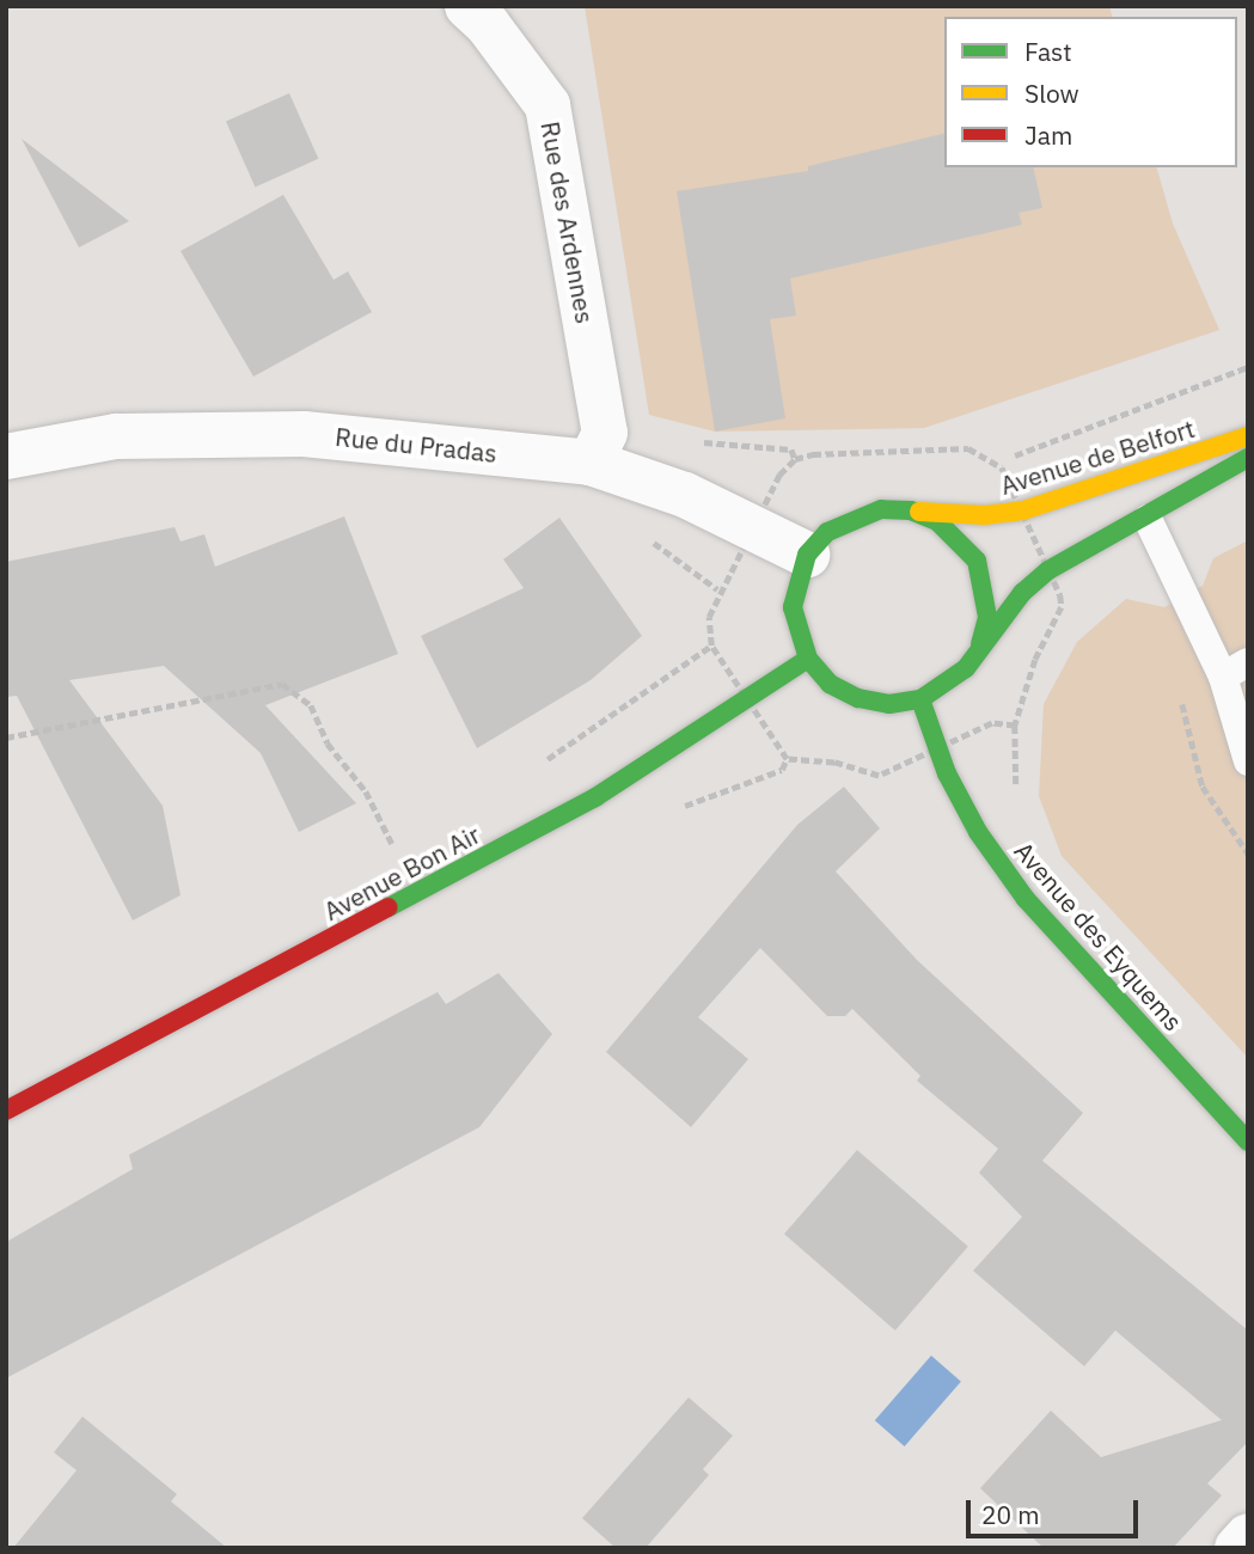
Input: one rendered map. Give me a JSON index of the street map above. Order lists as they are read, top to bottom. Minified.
{"streets":{"main road":["Avenue de Belfort","Avenue Bon Air","Avenue des Eyquems"],"street":["Rue des Ardennes","Rue du Pradas"]},"crossings":[["Rue des Ardennes","Rue du Pradas"],["Rue du Pradas","Avenue de Belfort"],["Rue du Pradas","Avenue Bon Air"],["Rue du Pradas","Avenue des Eyquems"],["Avenue de Belfort","Avenue Bon Air"],["Avenue de Belfort","Avenue des Eyquems"],["Avenue Bon Air","Avenue des Eyquems"]],"legend":["Fast","Slow","Jam"],"scale_bar":"20 m"}
